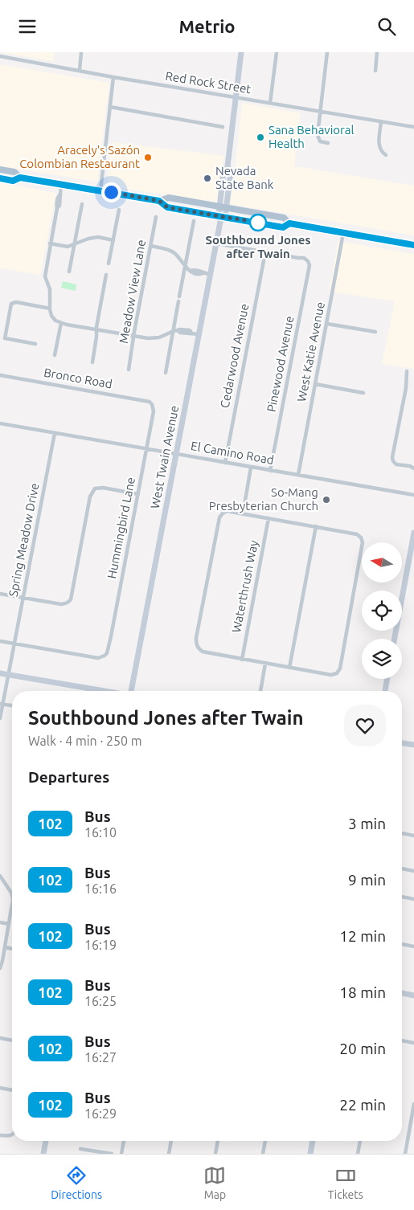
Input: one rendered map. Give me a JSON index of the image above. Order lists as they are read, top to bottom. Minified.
{"streets":{"street":["Red Rock Street","Meadow View Lane","West Katie Avenue","Cedarwood Avenue","Pinewood Avenue","Bronco Road","El Camino Road","West Twain Avenue","Hummingbird Lane","Spring Meadow Drive","Waterthrush Way"]},"crossings":[["Red Rock Street","West Twain Avenue"],["West Katie Avenue","El Camino Road"],["Cedarwood Avenue","Pinewood Avenue"],["Cedarwood Avenue","El Camino Road"],["Pinewood Avenue","El Camino Road"],["Bronco Road","Hummingbird Lane"],["El Camino Road","West Twain Avenue"],["El Camino Road","Hummingbird Lane"],["El Camino Road","Spring Meadow Drive"],["Hummingbird Lane","Spring Meadow Drive"]],"places":["Sana Behavioral Health","Aracely's Sazón Colombian Restaurant","Nevada State Bank","Southbound Jones after Twain","So-Mang Presbyterian Church"],"lines":["bus line 102"],"north":"left","page":{"header":"Metrio","heading":[["Southbound Jones after Twain","Walk · 4 min · 250 m"],"Departures"],"list":[{"mark":"102","name":"Bus","note":"16:10","value":"3 min"},{"mark":"102","name":"Bus","note":"16:16","value":"9 min"},{"mark":"102","name":"Bus","note":"16:19","value":"12 min"},{"mark":"102","name":"Bus","note":"16:25","value":"18 min"},{"mark":"102","name":"Bus","note":"16:27","value":"20 min"},{"mark":"102","name":"Bus","note":"16:29","value":"22 min"}],"tabs":["Directions","Map","Tickets"]}}
